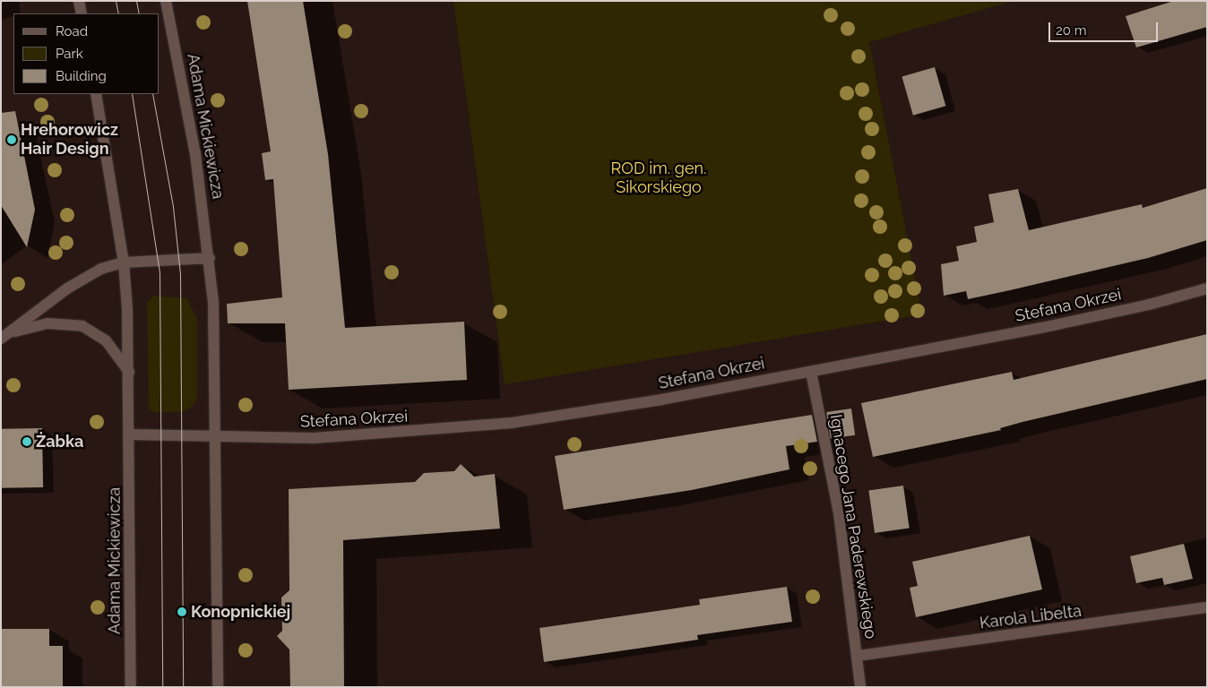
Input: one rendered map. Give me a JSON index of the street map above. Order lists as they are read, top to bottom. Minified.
{"streets":{"street":["Adama Mickiewicza","Stefana Okrzei","Ignacego Jana Paderewskiego","Karola Libelta"]},"crossings":[["Adama Mickiewicza","Stefana Okrzei"],["Stefana Okrzei","Ignacego Jana Paderewskiego"],["Ignacego Jana Paderewskiego","Karola Libelta"]],"parks":["ROD im. gen. Sikorskiego"],"places":["Hrehorowicz Hair Design","Żabka","Konopnickiej"],"legend":["Road","Park","Building"],"scale_bar":"20 m"}
